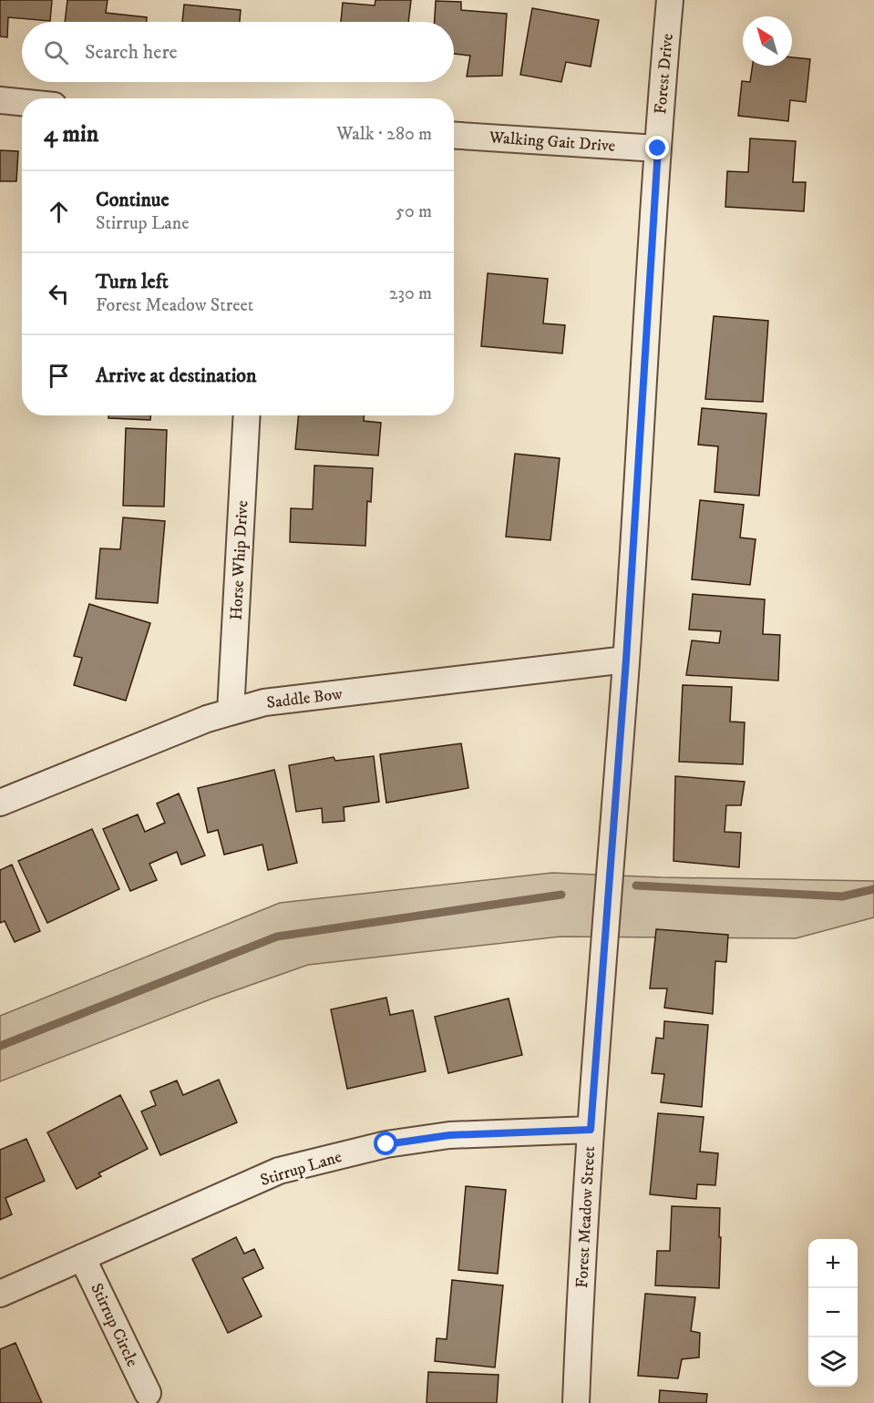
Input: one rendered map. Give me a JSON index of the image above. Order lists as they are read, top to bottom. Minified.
{"streets":{"street":["Forest Drive","Walking Gait Drive","Horse Whip Drive","Saddle Bow","Stirrup Lane","Forest Meadow Street","Stirrup Circle"]},"crossings":[["Forest Drive","Walking Gait Drive"],["Forest Drive","Forest Meadow Street"],["Walking Gait Drive","Forest Meadow Street"],["Horse Whip Drive","Saddle Bow"],["Saddle Bow","Forest Meadow Street"],["Stirrup Lane","Forest Meadow Street"],["Stirrup Lane","Stirrup Circle"]],"north":"top left","page":{"search":"Search here","heading":["4 min","Walk · 280 m"],"list":[["Continue","Stirrup Lane","50 m"],["Turn left","Forest Meadow Street","230 m"],"Arrive at destination"],"map_buttons":["+","−"]}}
